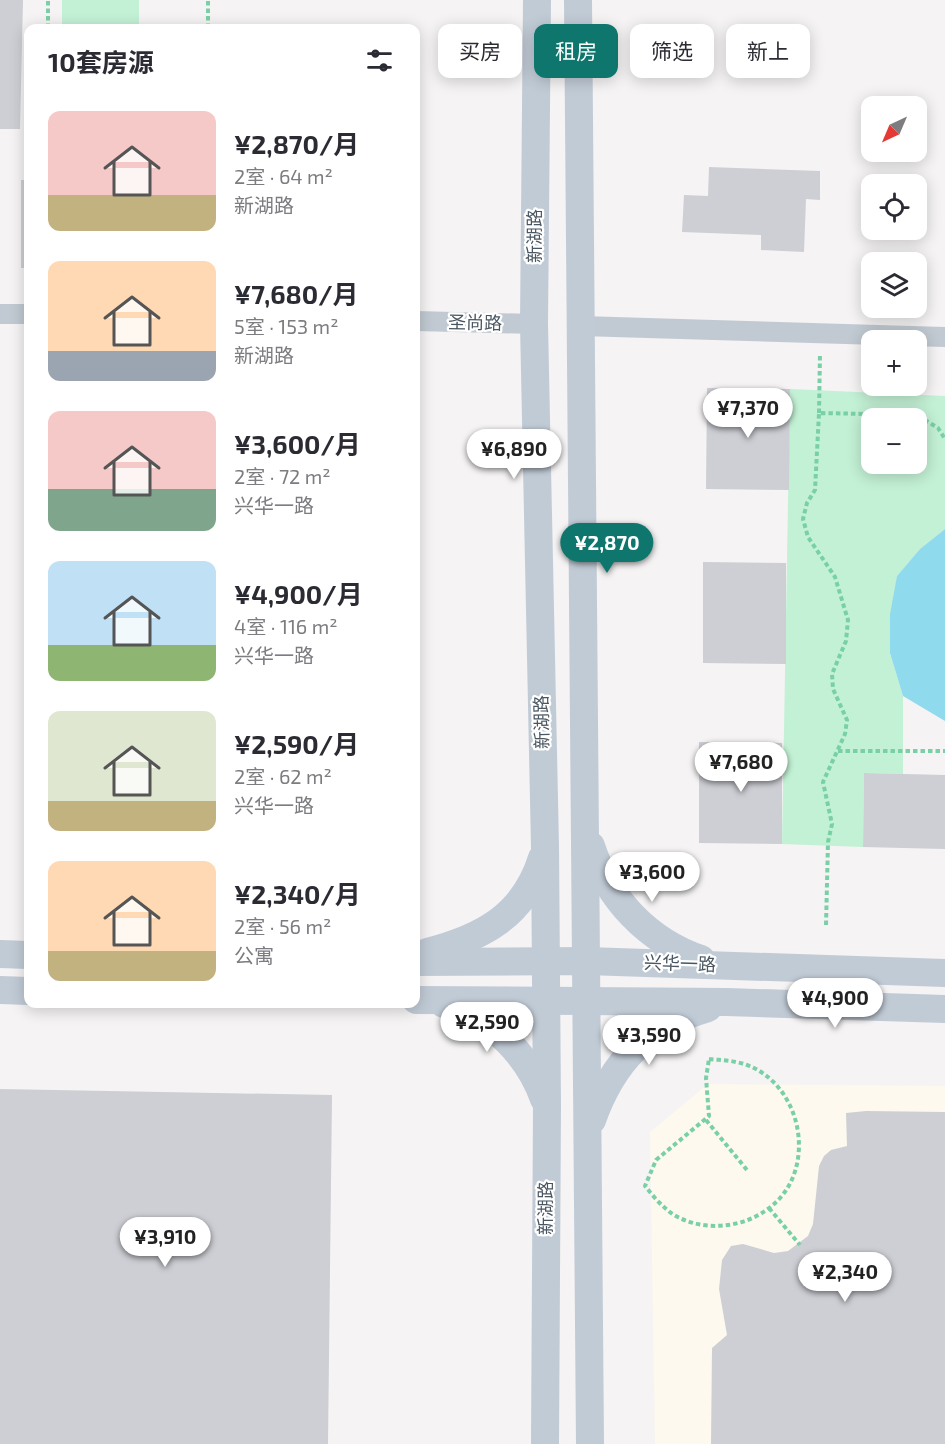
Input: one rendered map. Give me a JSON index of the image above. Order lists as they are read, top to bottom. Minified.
{"streets":{"main road":["新湖路","兴华一路"],"street":["圣尚路"]},"crossings":[["新湖路","圣尚路"],["新湖路","兴华一路"]],"north":"bottom left","page":{"chip":["买房","租房","筛选","新上"],"heading":"10套房源","map_buttons":["+","−"],"list":[{"name":"¥2,870/月","note":"2室 · 64 m² · 新湖路"},{"name":"¥7,680/月","note":"5室 · 153 m² · 新湖路"},{"name":"¥3,600/月","note":"2室 · 72 m² · 兴华一路"},{"name":"¥4,900/月","note":"4室 · 116 m² · 兴华一路"},{"name":"¥2,590/月","note":"2室 · 62 m² · 兴华一路"},{"name":"¥2,340/月","note":"2室 · 56 m² · 公寓"}],"price":["¥7,370","¥6,890","¥2,870","¥7,680","¥3,600","¥4,900","¥2,590","¥3,590","¥3,910","¥2,340"]}}
